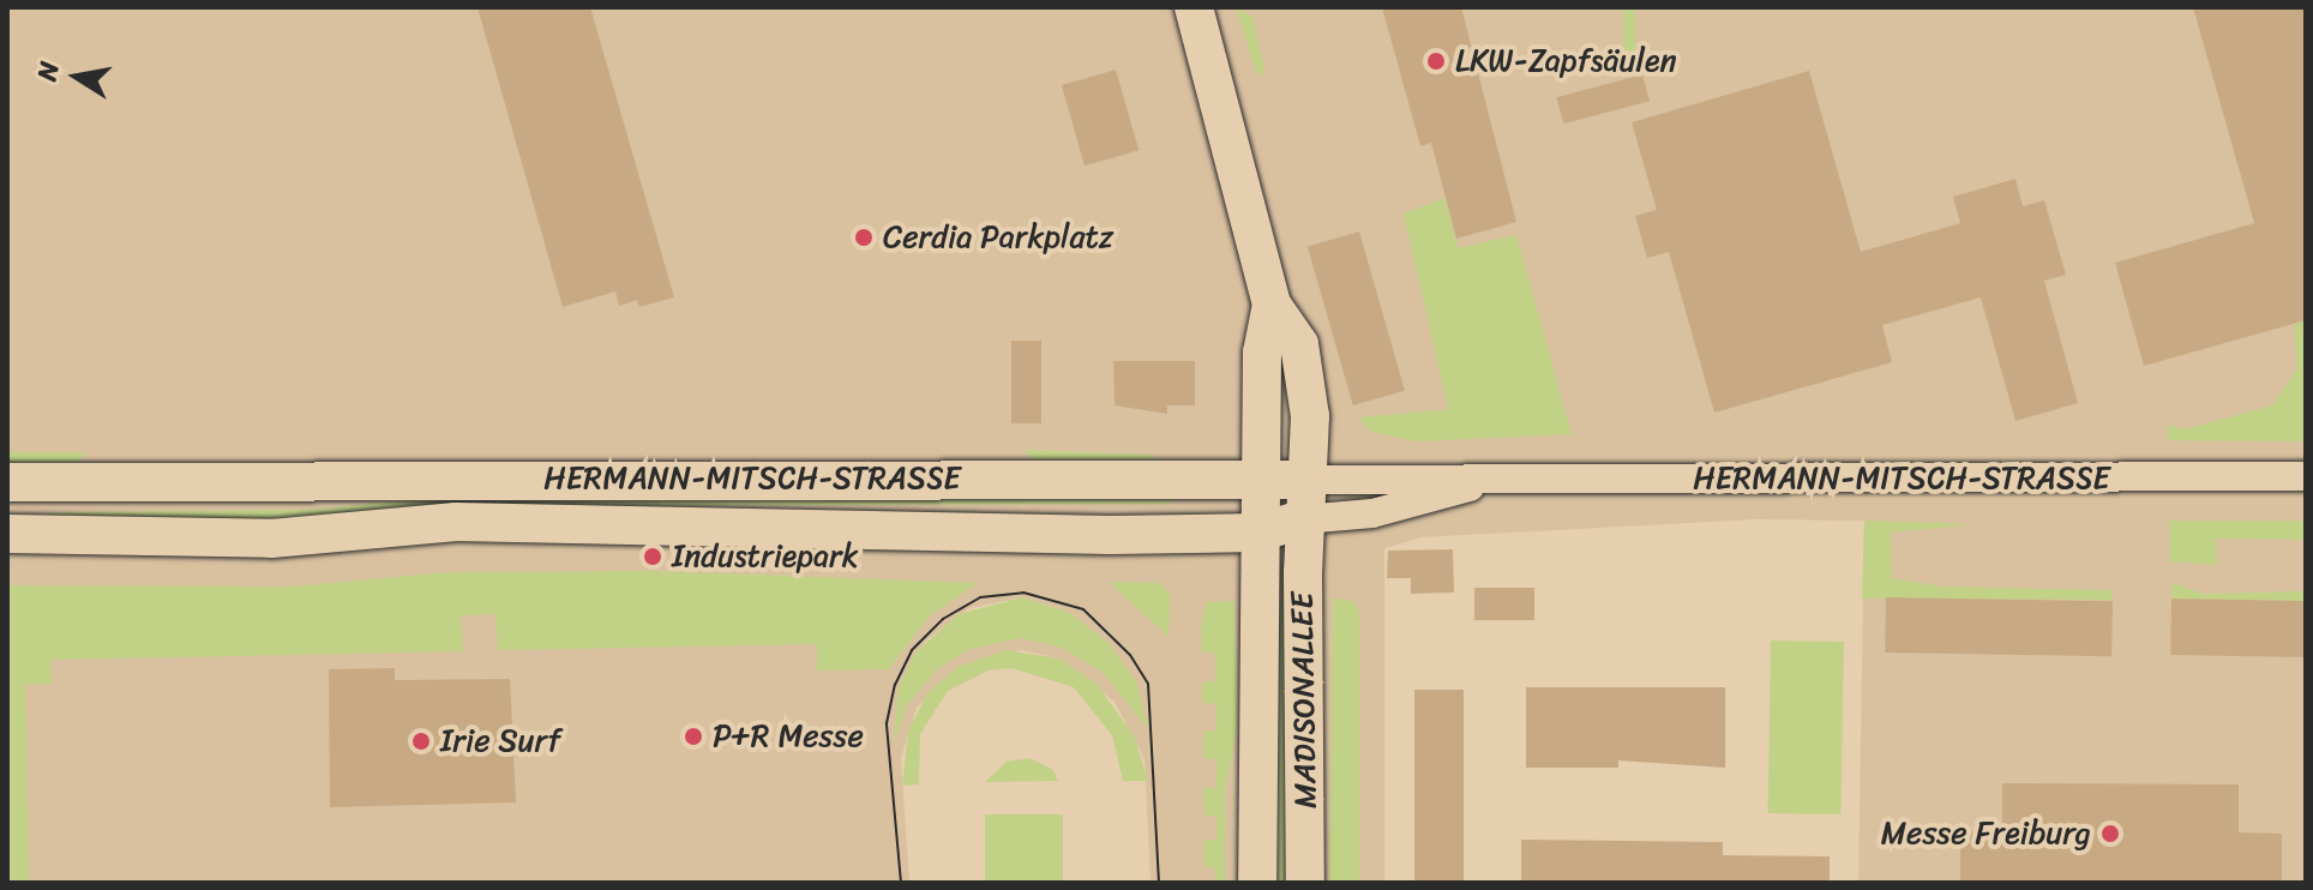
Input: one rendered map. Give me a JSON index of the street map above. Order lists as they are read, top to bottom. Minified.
{"streets":{"main road":["HERMANN-MITSCH-STRASSE","MADISONALLEE"]},"crossings":[["HERMANN-MITSCH-STRASSE","MADISONALLEE"]],"places":["LKW-Zapfsäulen","Cerdia Parkplatz","Industriepark","P+R Messe","Irie Surf","Messe Freiburg"],"north":"left"}
